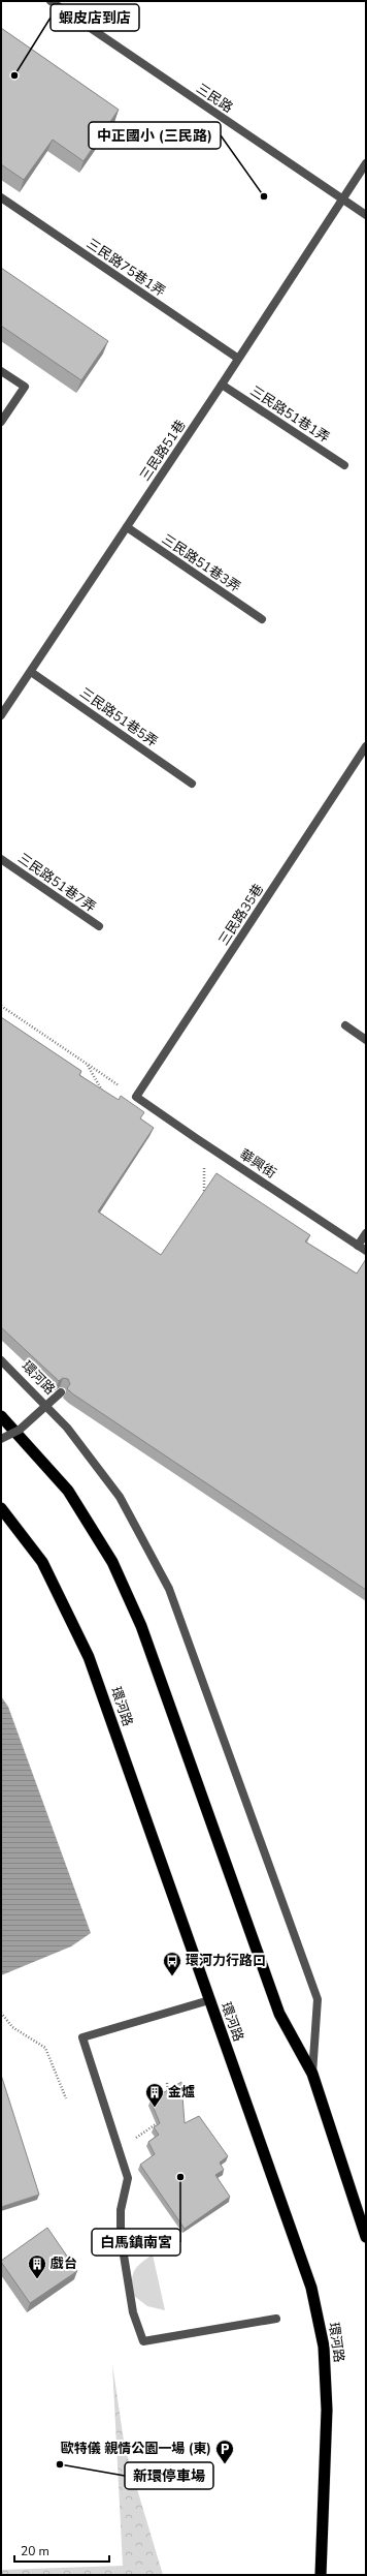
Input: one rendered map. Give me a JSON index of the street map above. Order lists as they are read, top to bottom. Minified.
{"streets":{"highway":["環河路"],"street":["三民路","三民路75巷1弄","三民路51巷1弄","三民路51巷","三民路51巷3弄","三民路51巷5弄","三民路51巷7弄","三民路35巷","華興街"]},"crossings":[["三民路","三民路51巷"],["三民路75巷1弄","三民路51巷"],["三民路51巷1弄","三民路51巷"],["三民路51巷","三民路51巷3弄"],["三民路51巷","三民路51巷5弄"],["三民路35巷","華興街"]],"places":{"other":["蝦皮店到店","中正國小 (三民路)","白馬鎮南宮","新環停車場"],"bus stop":["環河力行路口"],"building":["金爐","戲台"],"parking":["歐特儀 親情公園一場 (東)"]},"scale_bar":"20 m"}
